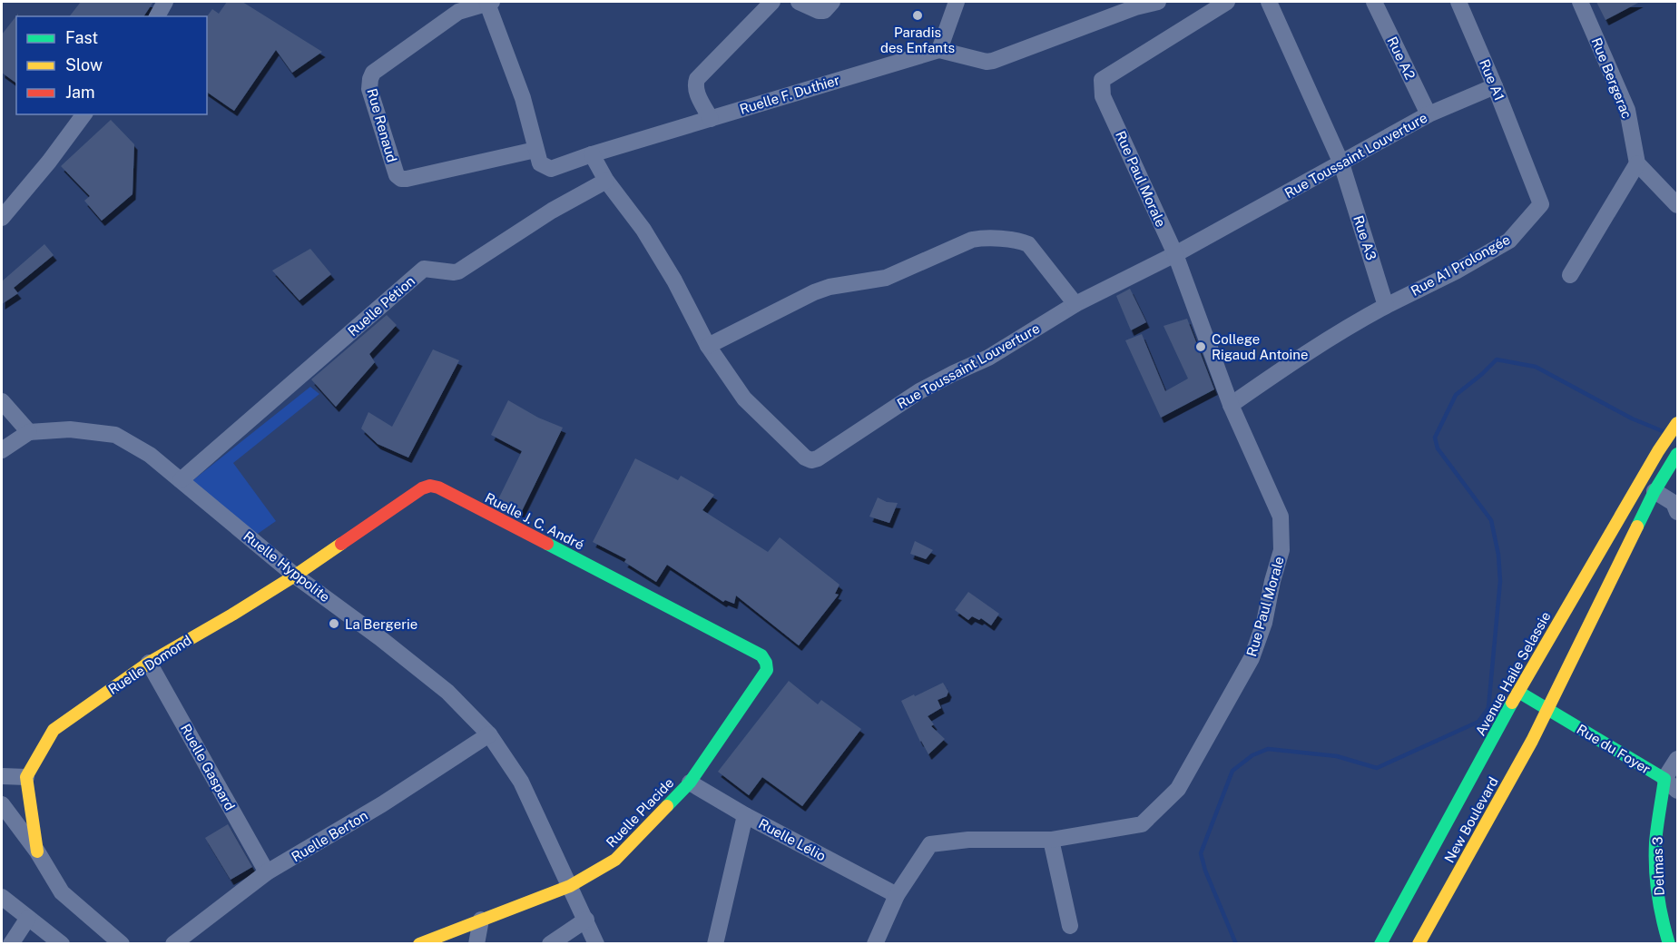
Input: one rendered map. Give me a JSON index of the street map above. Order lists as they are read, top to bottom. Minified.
{"streets":{"street":["Rue A2","Rue Bergerac","Rue A1","Ruelle F. Duthier","Rue Renaud","Rue Toussaint Louverture","Rue Paul Morale","Rue A3","Rue A1 Prolongée","Ruelle Pétion","Ruelle J. C. André","Ruelle Hyppolite","Ruelle Domond","Avenue Haile Selassie","Rue du Foyer","Ruelle Gaspard","Ruelle Placide","New Boulevard","Ruelle Berton","Ruelle Lélio","Delmas 3"]},"crossings":[["Rue A2","Rue Toussaint Louverture"],["Rue A1","Rue Toussaint Louverture"],["Rue A1","Rue A1 Prolongée"],["Ruelle F. Duthier","Rue Renaud"],["Ruelle F. Duthier","Rue Toussaint Louverture"],["Rue Toussaint Louverture","Rue Paul Morale"],["Rue Toussaint Louverture","Rue A3"],["Rue Toussaint Louverture","Ruelle Pétion"],["Rue Paul Morale","Ruelle Lélio"],["Rue A3","Rue A1 Prolongée"],["Ruelle Pétion","Ruelle Hyppolite"],["Ruelle J. C. André","Ruelle Hyppolite"],["Ruelle J. C. André","Ruelle Domond"],["Ruelle J. C. André","Ruelle Placide"],["Ruelle Hyppolite","Ruelle Domond"],["Ruelle Hyppolite","Ruelle Placide"],["Ruelle Hyppolite","Ruelle Berton"],["Ruelle Domond","Ruelle Gaspard"],["Avenue Haile Selassie","Rue du Foyer"],["Rue du Foyer","New Boulevard"],["Rue du Foyer","Delmas 3"],["Ruelle Gaspard","Ruelle Berton"],["Ruelle Placide","Ruelle Lélio"]],"places":["Paradis des Enfants","College Rigaud Antoine","La Bergerie"],"legend":["Fast","Slow","Jam"]}
